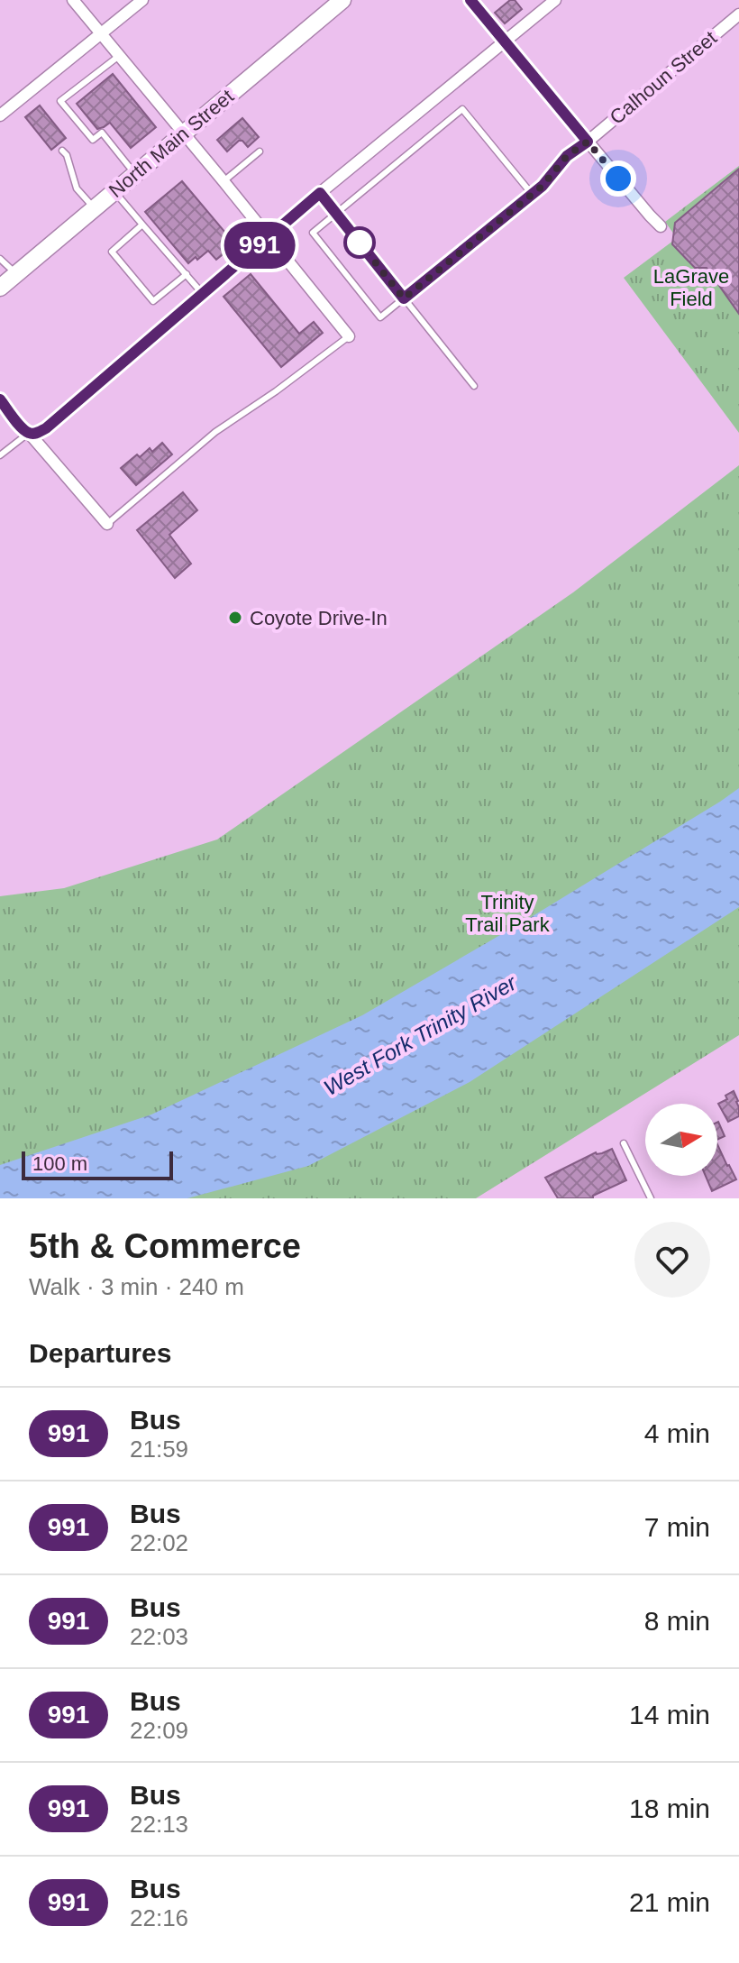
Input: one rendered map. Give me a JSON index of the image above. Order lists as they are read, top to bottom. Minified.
{"streets":{"main road":["North Main Street"],"street":["Calhoun Street"]},"water":["West Fork Trinity River"],"parks":["LaGrave Field","Trinity Trail Park"],"places":["Coyote Drive-In"],"lines":["bus line 991"],"scale_bar":"100 m","north":"right","page":{"on_map":"991","scale":"100 m","heading":[["5th & Commerce","Walk · 3 min · 240 m"],"Departures"],"list":[{"mark":"991","name":"Bus","note":"21:59","value":"4 min"},{"mark":"991","name":"Bus","note":"22:02","value":"7 min"},{"mark":"991","name":"Bus","note":"22:03","value":"8 min"},{"mark":"991","name":"Bus","note":"22:09","value":"14 min"},{"mark":"991","name":"Bus","note":"22:13","value":"18 min"},{"mark":"991","name":"Bus","note":"22:16","value":"21 min"}]}}
